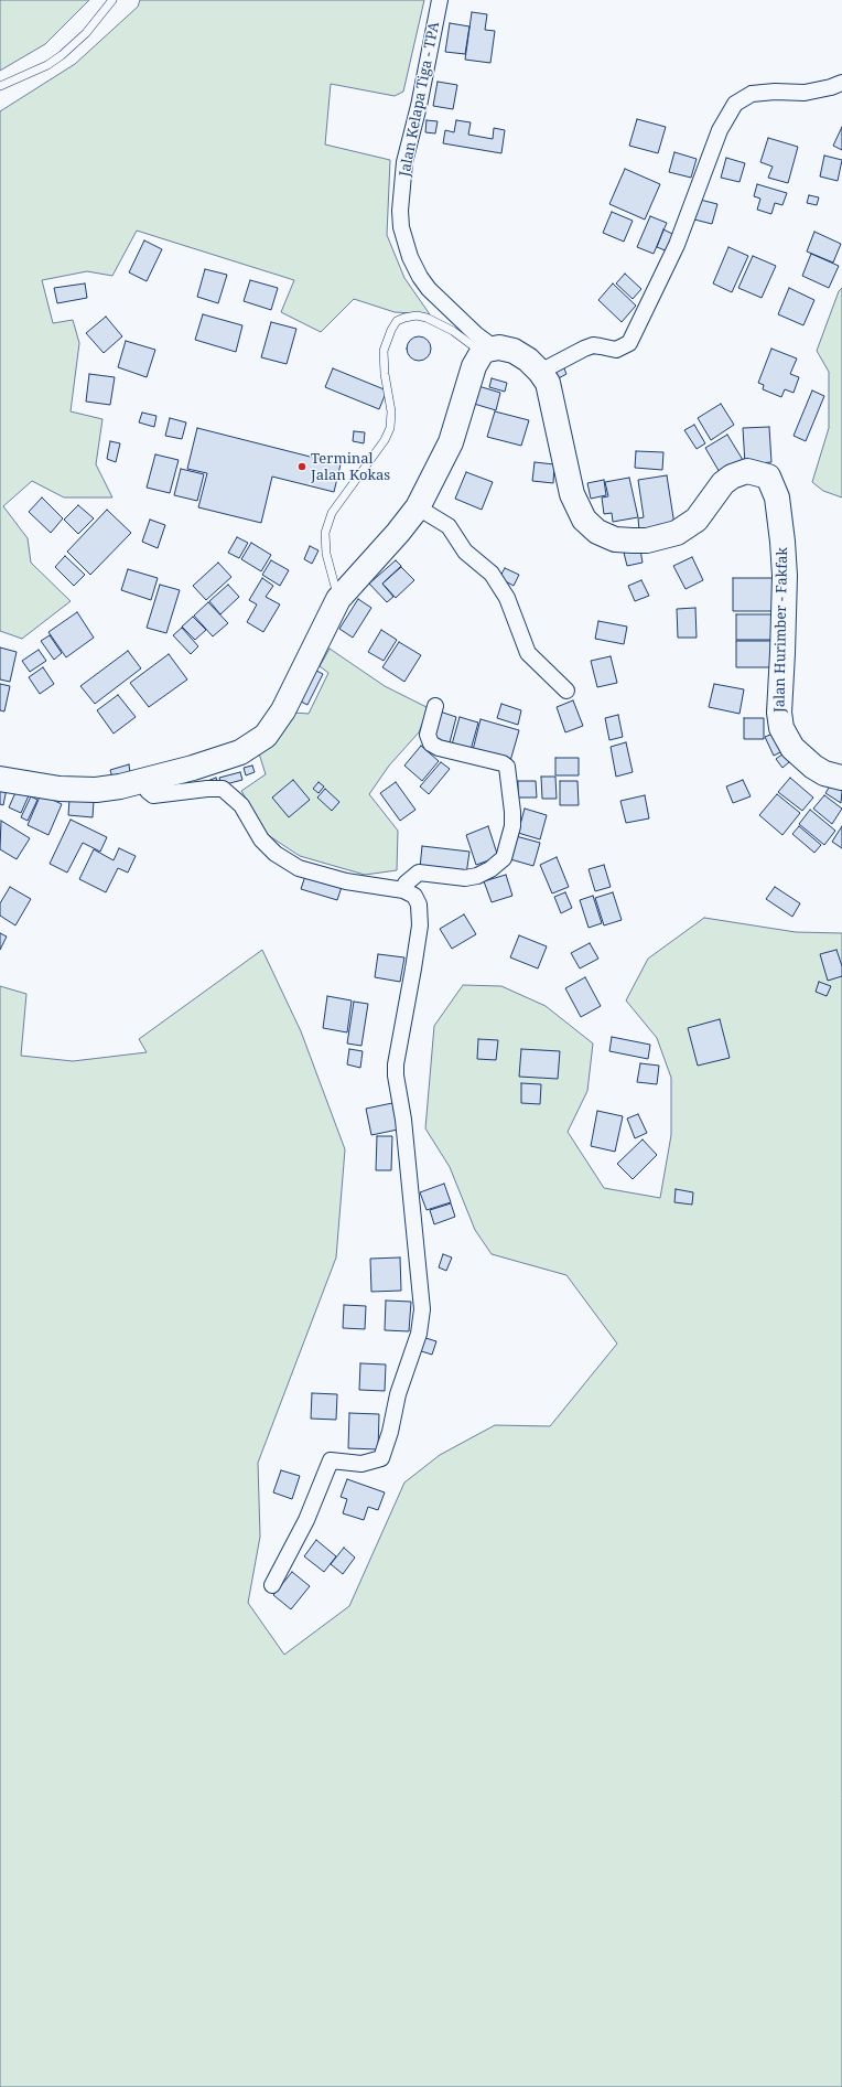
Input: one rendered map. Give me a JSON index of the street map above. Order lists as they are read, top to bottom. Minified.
{"streets":{"main road":["Jalan Hurimber - Fakfak"],"street":["Jalan Kelapa Tiga - TPA"]},"crossings":[["Jalan Kelapa Tiga - TPA","Jalan Hurimber - Fakfak"]],"places":["Terminal Jalan Kokas"]}
